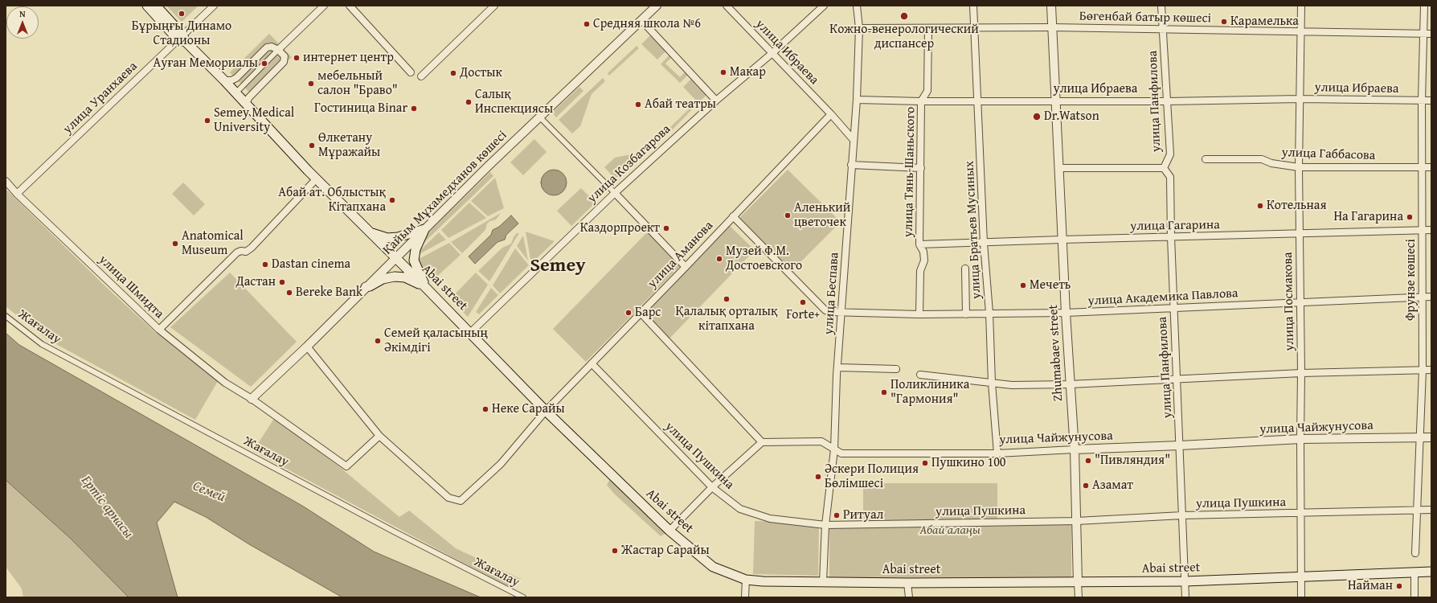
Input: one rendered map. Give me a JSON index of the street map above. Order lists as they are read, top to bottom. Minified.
{"streets":{"main road":["Abai street"],"street":["Бөгенбай батыр көшесі","улица Ибраева","улица Уранхаева","улица Панфилова","улица Габбасова","улица Козбагарова","улица Тянь-Шаньского","Қайым Мұхамедханов көшесі","улица Гагарина","улица Братьев Мусиных","улица Аманова","Фрунзе көшесі","улица Шмидта","улица Беспава","улица Академика Павлова","улица Посмакова","Жағалау","Zhumabaev street","улица Чайжунусова","улица Пушкина"]},"crossings":[["Бөгенбай батыр көшесі","улица Панфилова"],["Бөгенбай батыр көшесі","улица Тянь-Шаньского"],["Бөгенбай батыр көшесі","улица Братьев Мусиных"],["Бөгенбай батыр көшесі","Фрунзе көшесі"],["Бөгенбай батыр көшесі","улица Беспава"],["Бөгенбай батыр көшесі","улица Посмакова"],["Бөгенбай батыр көшесі","Zhumabaev street"],["улица Ибраева","улица Панфилова"],["улица Ибраева","улица Козбагарова"],["улица Ибраева","улица Тянь-Шаньского"],["улица Ибраева","улица Братьев Мусиных"],["улица Ибраева","улица Аманова"],["улица Ибраева","Фрунзе көшесі"],["улица Ибраева","улица Беспава"],["улица Ибраева","улица Посмакова"],["улица Ибраева","Zhumabaev street"],["улица Уранхаева","улица Шмидта"],["улица Уранхаева","Abai street"],["улица Панфилова","улица Гагарина"],["улица Панфилова","Abai street"],["улица Панфилова","улица Академика Павлова"],["улица Панфилова","улица Чайжунусова"],["улица Панфилова","улица Пушкина"],["улица Габбасова","Фрунзе көшесі"],["улица Габбасова","улица Посмакова"],["улица Козбагарова","Abai street"],["улица Тянь-Шаньского","улица Гагарина"],["улица Тянь-Шаньского","улица Академика Павлова"],["Қайым Мұхамедханов көшесі","улица Шмидта"],["Қайым Мұхамедханов көшесі","Abai street"],["улица Гагарина","улица Братьев Мусиных"],["улица Гагарина","Фрунзе көшесі"],["улица Гагарина","улица Посмакова"],["улица Гагарина","Zhumabaev street"],["улица Братьев Мусиных","улица Академика Павлова"],["улица Братьев Мусиных","улица Чайжунусова"],["улица Аманова","улица Шмидта"],["улица Аманова","Abai street"],["улица Аманова","улица Академика Павлова"],["улица Аманова","улица Пушкина"],["Фрунзе көшесі","улица Академика Павлова"],["Фрунзе көшесі","улица Чайжунусова"],["Фрунзе көшесі","улица Пушкина"],["Abai street","улица Беспава"],["Abai street","улица Посмакова"],["Abai street","Zhumabaev street"],["улица Беспава","улица Академика Павлова"],["улица Беспава","улица Чайжунусова"],["улица Беспава","улица Пушкина"],["улица Академика Павлова","улица Посмакова"],["улица Академика Павлова","Zhumabaev street"],["улица Посмакова","улица Чайжунусова"],["улица Посмакова","улица Пушкина"],["Zhumabaev street","улица Чайжунусова"],["Zhumabaev street","улица Пушкина"]],"districts":["Semey"],"water":["Семей","Ертіс арнасы"],"parks":["Абай алаңы"],"places":["Бұрыңғы Динамо Стадионы","Кожно-венерологический диспансер","Карамелька","Средняя школа №6","интернет центр","Ауған Мемориалы","Макар","Достык","мебельный салон \"Браво\"","Салық Инспекциясы","Абай театры","Гостиница Binar","Dr.Watson","Semey Medical University","Өлкетану Мұражайы","Абай ат. Облыстық Кітапхана","Котельная","Аленький цветочек","На Гагарина","Каздорпроект","Anatomical Museum","Музей Ф.М. Достоевского","Dastan cinema","Дастан","Мечеть","Bereke Bank","Қалалық орталық кітапхана","Forte+","Барс","Семей қаласының Әкімдігі","Поликлиника \"Гармония\"","Неке Сарайы","\"Пивляндия\"","Пушкино 100","Әскери Полиция Бөлімшесі","Азамат","Ритуал","Жастар Сарайы","Найман"],"north":"top"}
